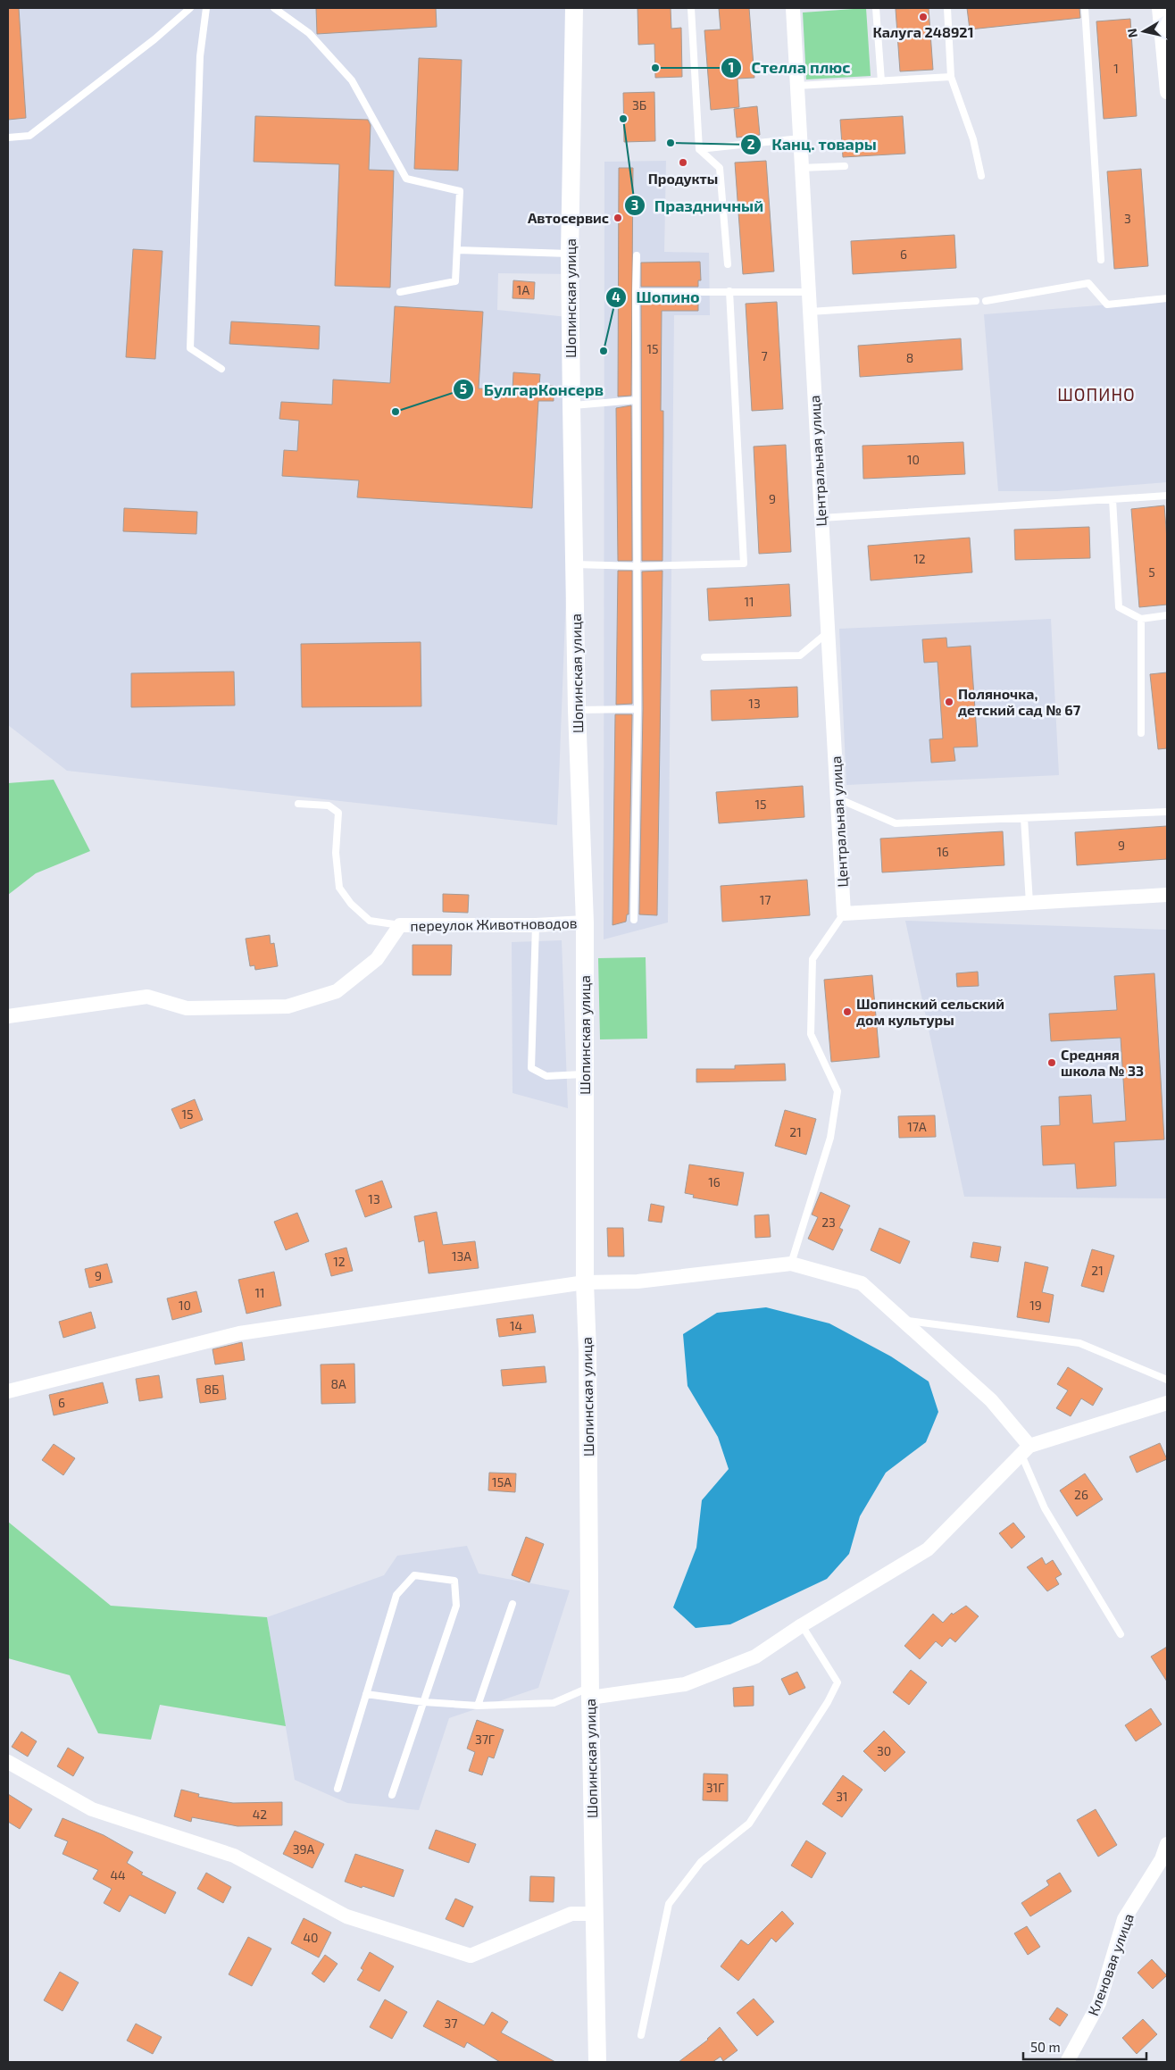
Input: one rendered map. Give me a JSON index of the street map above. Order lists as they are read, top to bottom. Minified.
{"streets":{"street":["Шопинская улица","Центральная улица","переулок Животноводов","Кленовая улица"]},"crossings":[["Шопинская улица","переулок Животноводов"]],"districts":["ШОПИНО"],"places":["Калуга 248921","Стелла плюс","Праздничный","Канц. товары","Продукты","Автосервис","Шопино","БулгарКонсерв","Поляночка, детский сад № 67","Шопинский сельский дом культуры","Средняя школа № 33"],"house_numbers":["1","3Б","3","6","1А","15","7","8","10","9","12","5","11","13","15","9","16","17","15","17А","21","16","13","23","13А","12","21","9","11","10","19","14","8А","8Б","6","15А","26","37Г","30","31Г","31","42","39А","44","40","37"],"scale_bar":"50 m","north":"left"}
